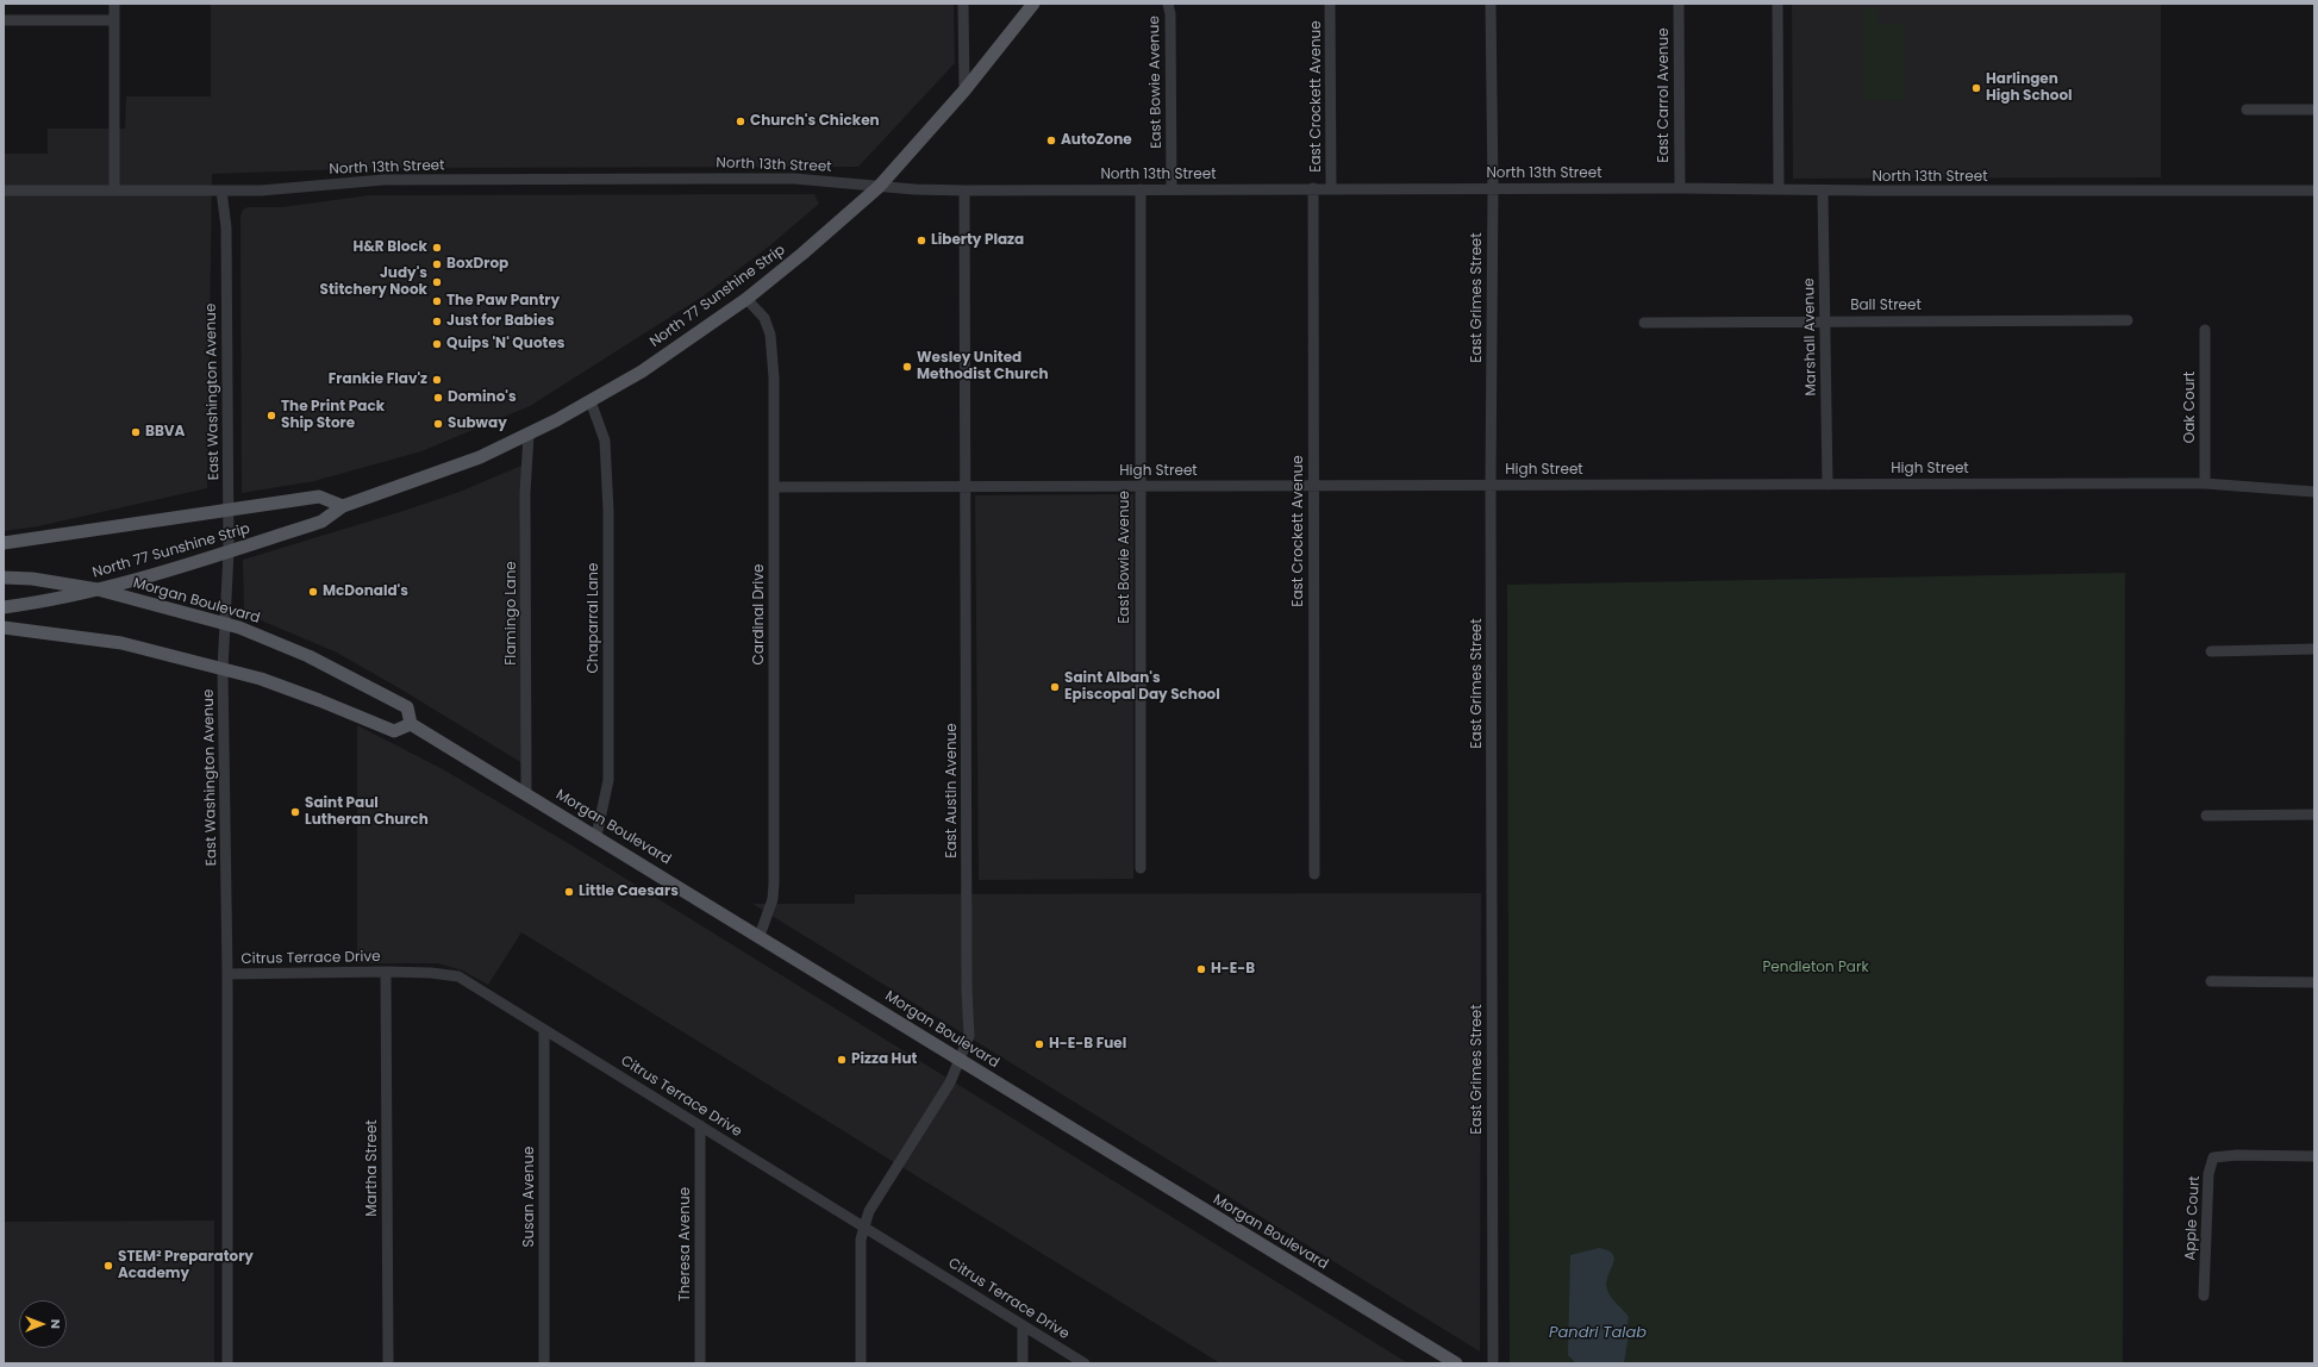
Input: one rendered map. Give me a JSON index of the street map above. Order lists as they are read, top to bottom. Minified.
{"streets":{"main road":["North 77 Sunshine Strip","Morgan Boulevard"],"street":["East Bowie Avenue","East Carrol Avenue","East Crockett Avenue","North 13th Street","East Grimes Street","Ball Street","Marshall Avenue","East Washington Avenue","Oak Court","High Street","Flamingo Lane","Cardinal Drive","Chaparral Lane","East Austin Avenue","Citrus Terrace Drive","Martha Street","Susan Avenue","Apple Court","Theresa Avenue"]},"crossings":[["East Bowie Avenue","North 13th Street"],["East Bowie Avenue","High Street"],["East Carrol Avenue","North 13th Street"],["East Crockett Avenue","North 13th Street"],["East Crockett Avenue","High Street"],["North 13th Street","North 77 Sunshine Strip"],["North 13th Street","East Grimes Street"],["North 13th Street","Marshall Avenue"],["North 13th Street","East Washington Avenue"],["North 13th Street","East Austin Avenue"],["North 77 Sunshine Strip","East Washington Avenue"],["North 77 Sunshine Strip","Morgan Boulevard"],["North 77 Sunshine Strip","Flamingo Lane"],["North 77 Sunshine Strip","Cardinal Drive"],["North 77 Sunshine Strip","Chaparral Lane"],["East Grimes Street","High Street"],["Ball Street","Marshall Avenue"],["Marshall Avenue","High Street"],["East Washington Avenue","Morgan Boulevard"],["East Washington Avenue","Citrus Terrace Drive"],["Oak Court","High Street"],["High Street","Cardinal Drive"],["High Street","East Austin Avenue"],["Morgan Boulevard","Flamingo Lane"],["Morgan Boulevard","Cardinal Drive"],["Morgan Boulevard","Chaparral Lane"],["Morgan Boulevard","East Austin Avenue"],["East Austin Avenue","Citrus Terrace Drive"],["Citrus Terrace Drive","Martha Street"],["Citrus Terrace Drive","Susan Avenue"],["Citrus Terrace Drive","Theresa Avenue"]],"water":["Pandri Talab"],"parks":["Pendleton Park"],"places":["Harlingen High School","Church's Chicken","AutoZone","Liberty Plaza","H&R Block","BoxDrop","Judy's Stitchery Nook","The Paw Pantry","Just for Babies","Quips 'N' Quotes","Wesley United Methodist Church","Frankie Flav'z","Domino's","The Print Pack Ship Store","Subway","BBVA","McDonald's","Saint Alban's Episcopal Day School","Saint Paul Lutheran Church","Little Caesars","H-E-B","H-E-B Fuel","Pizza Hut","STEM² Preparatory Academy"],"north":"right"}
